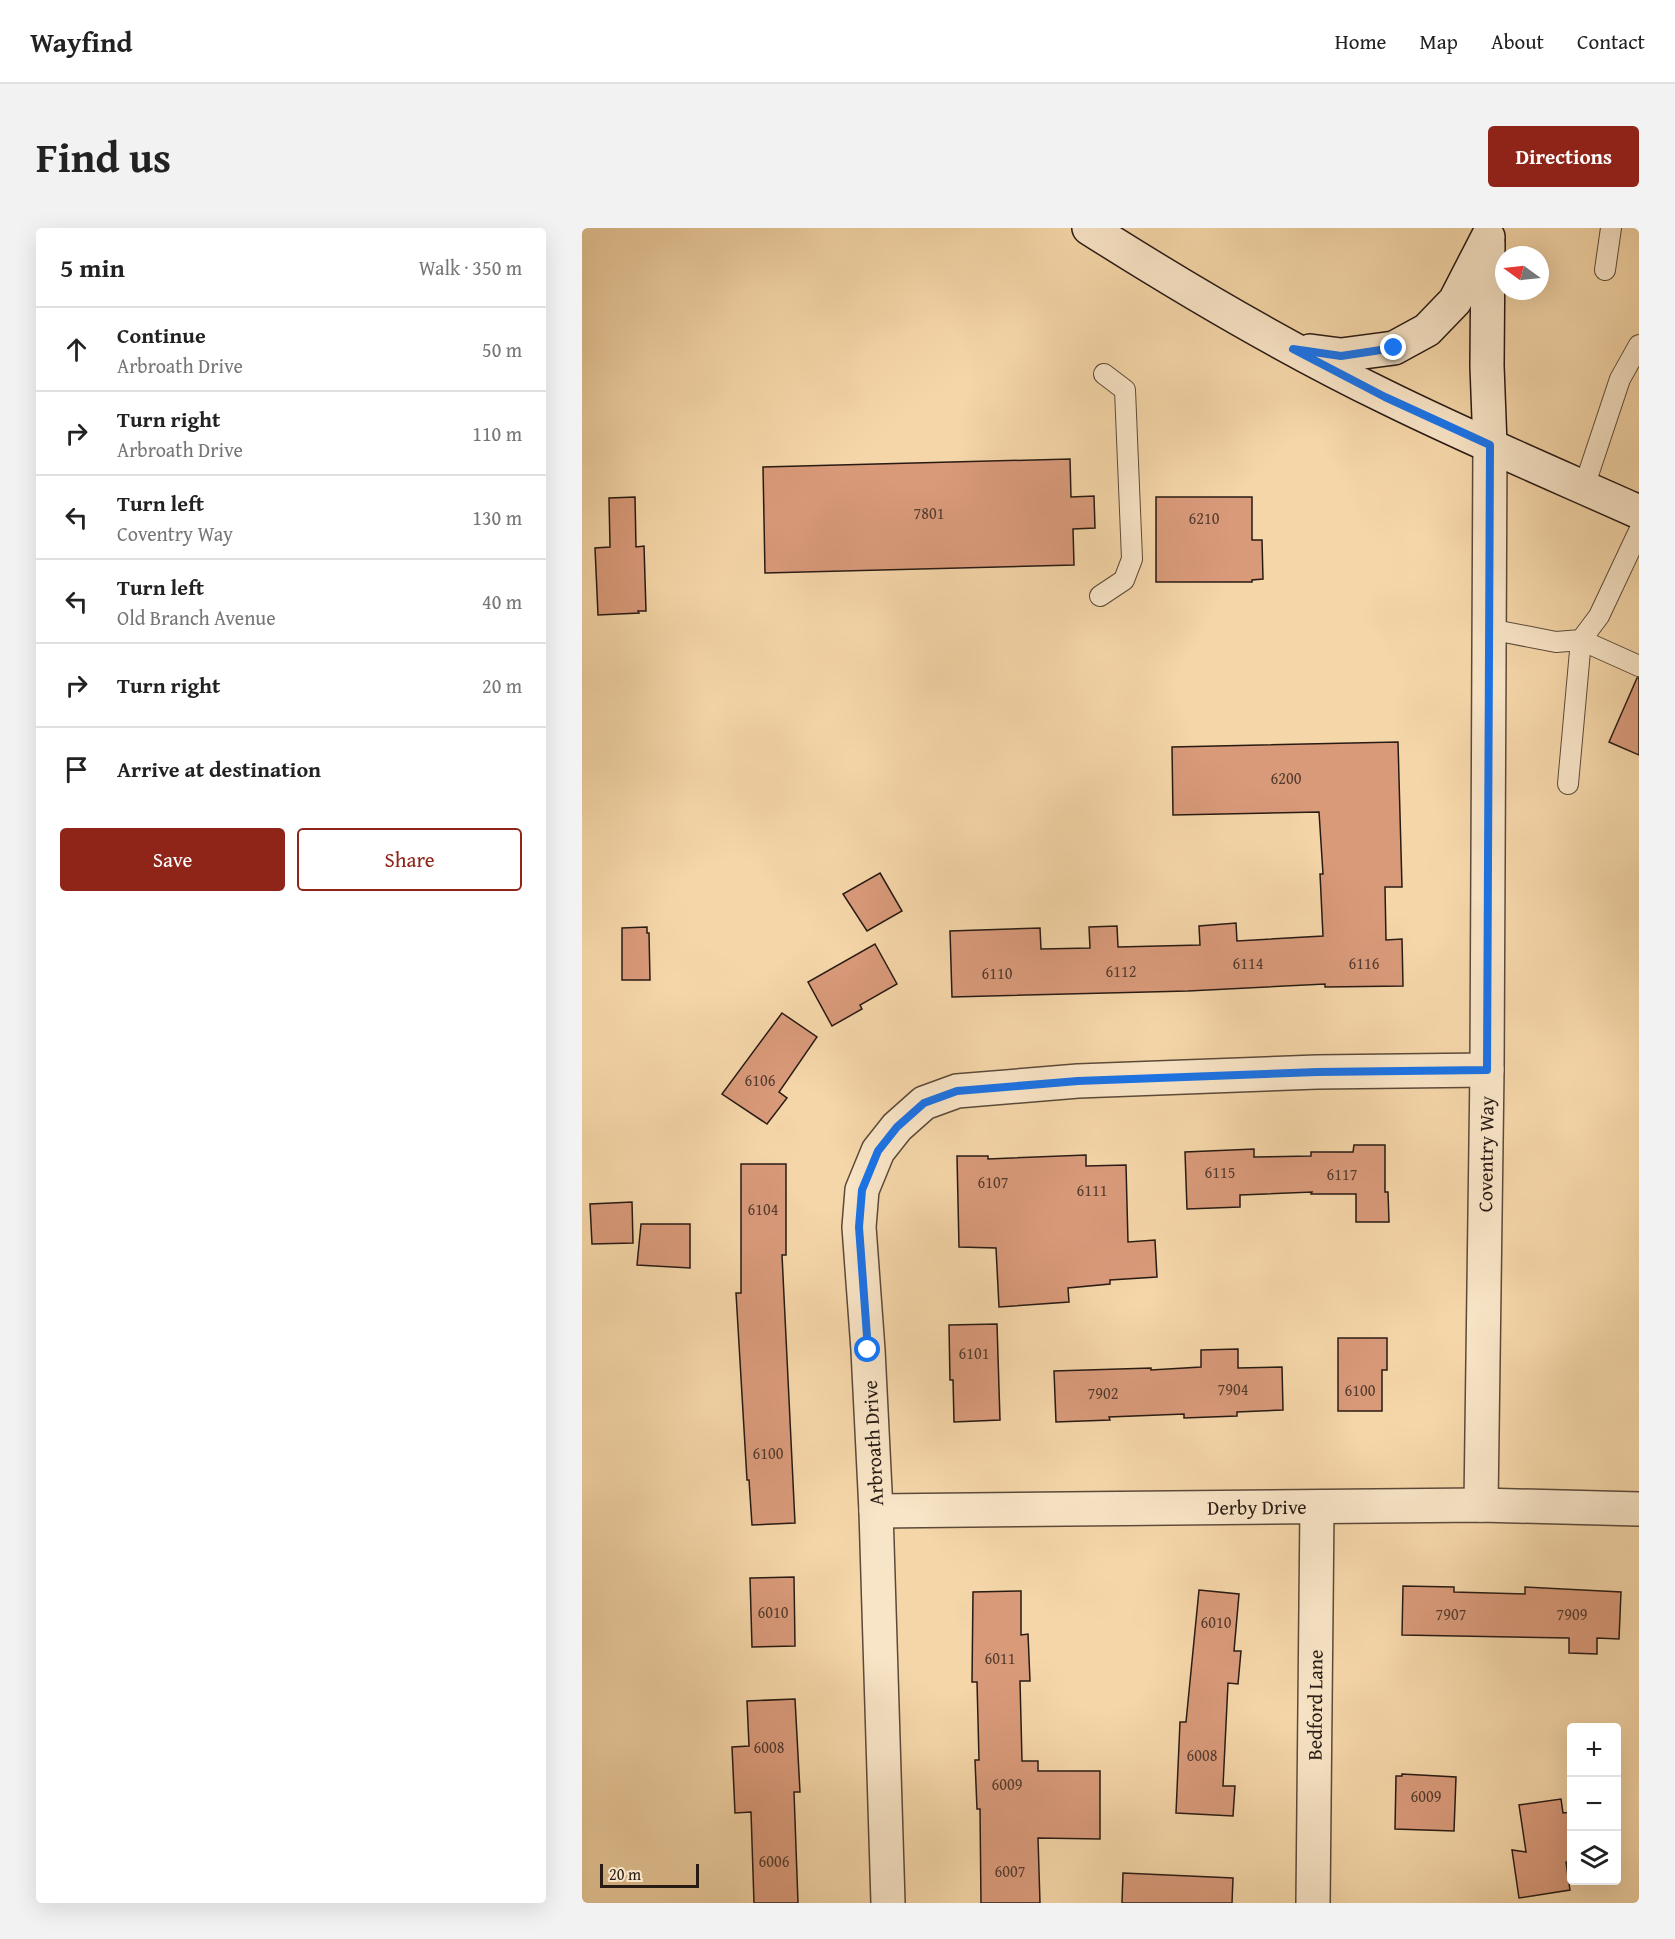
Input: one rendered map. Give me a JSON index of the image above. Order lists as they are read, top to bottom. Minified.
{"streets":{"street":["Coventry Way","Arbroath Drive","Derby Drive","Bedford Lane"]},"crossings":[["Coventry Way","Arbroath Drive"],["Coventry Way","Derby Drive"],["Arbroath Drive","Derby Drive"],["Derby Drive","Bedford Lane"]],"house_numbers":["7801","6210","6200","6114","6116","6112","6110","6106","6115","6117","6107","6111","6104","6101","7904","6100","7902","6100","6010","7907","7909","6010","6011","6008","6008","6009","6009","6006","6007"],"scale_bar":"20 m","north":"left","page":{"header":"Wayfind","nav":["Home","Map","About","Contact"],"title":"Find us","buttons":["Directions",["Save","Share"]],"heading":["5 min","Walk · 350 m"],"list":[["Continue","Arbroath Drive","50 m"],["Turn right","Arbroath Drive","110 m"],["Turn left","Coventry Way","130 m"],["Turn left","Old Branch Avenue","40 m"],["Turn right","20 m"],"Arrive at destination"],"map_buttons":["+","−"],"scale":"20 m"}}
